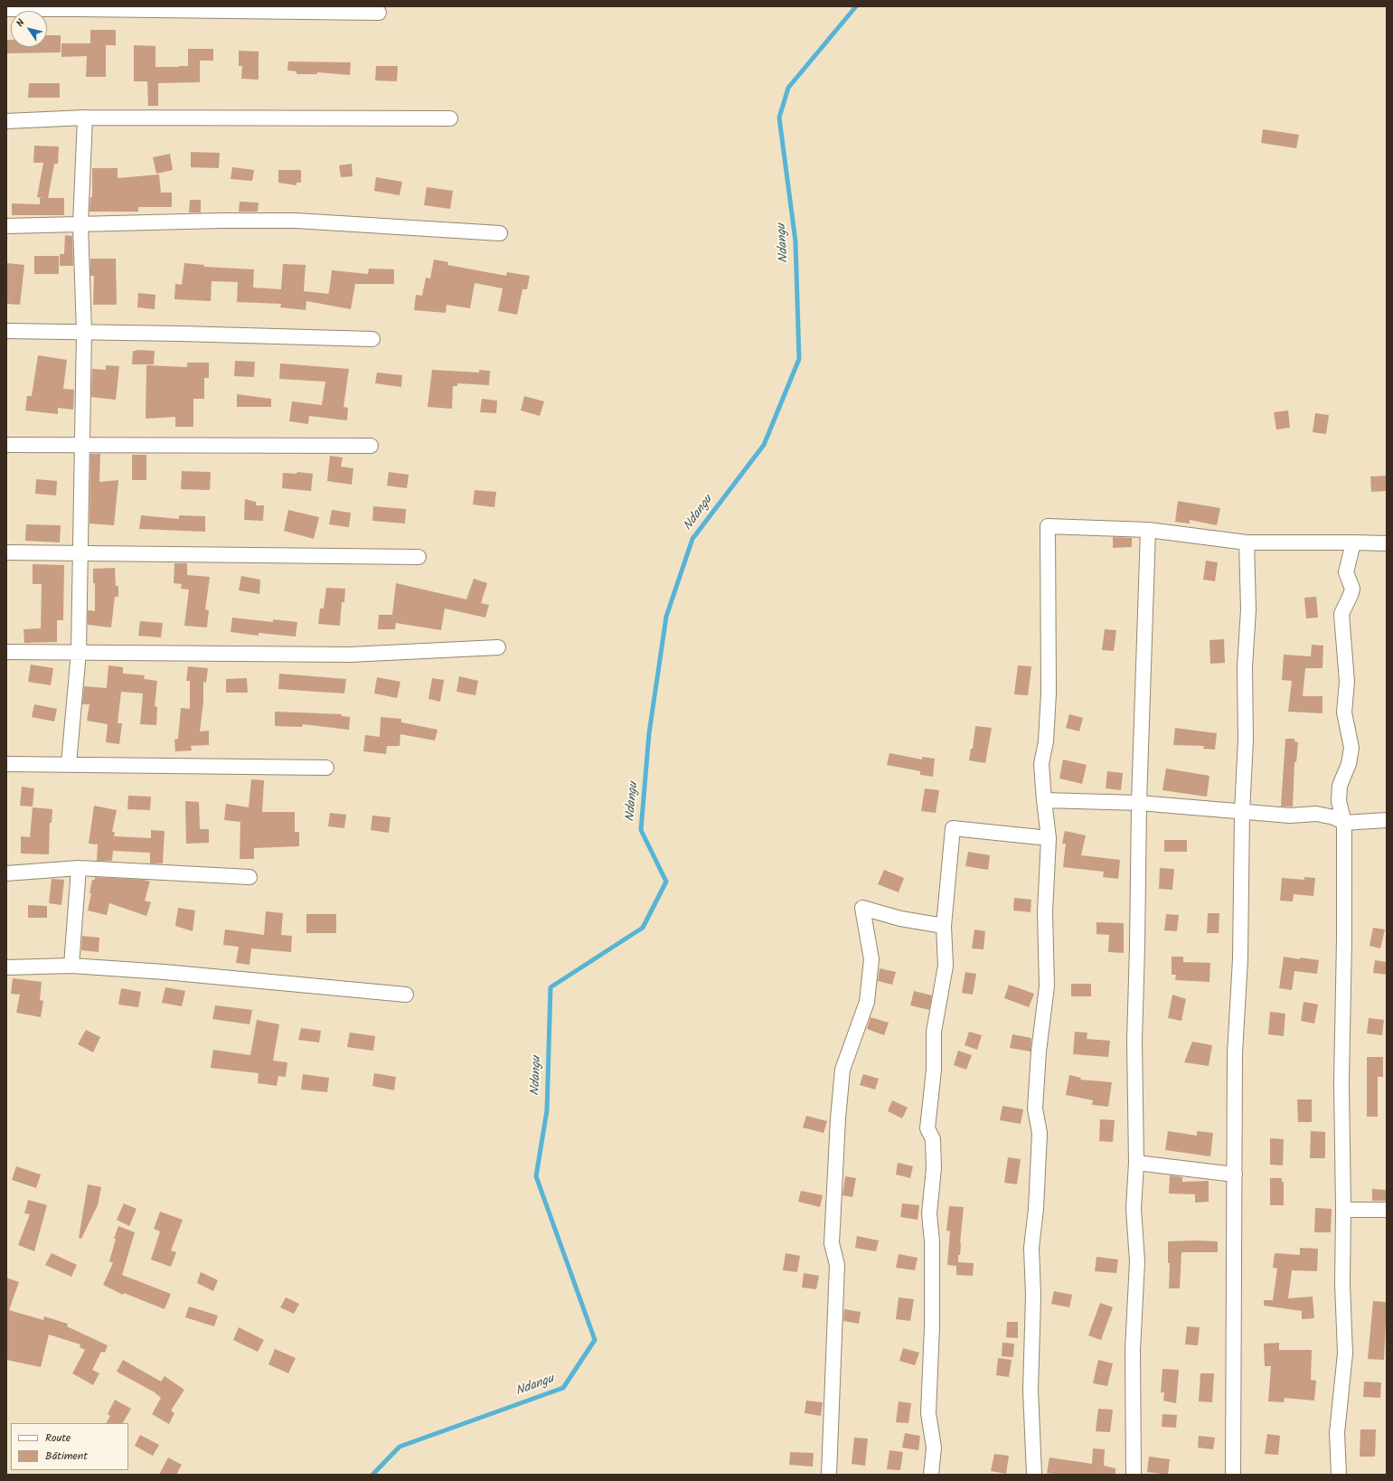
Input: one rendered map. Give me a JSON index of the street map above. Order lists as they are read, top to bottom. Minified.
{"water":["Ndangu"],"legend":["Route","Bâtiment"],"north":"top left"}
